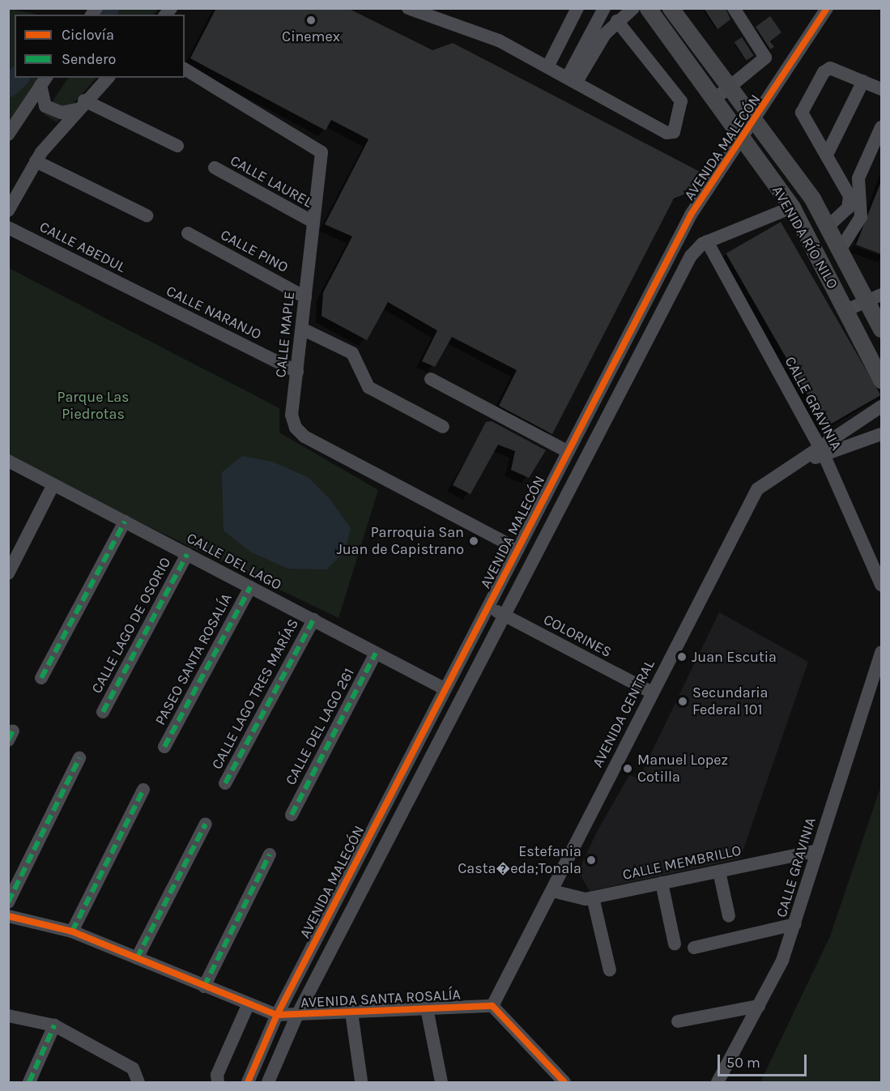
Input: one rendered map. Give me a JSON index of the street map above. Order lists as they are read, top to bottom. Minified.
{"streets":{"main road":["AVENIDA RÍO NILO"],"street":["AVENIDA MALECÓN","CALLE LAUREL","CALLE ABEDUL","CALLE PINO","CALLE NARANJO","CALLE MAPLE","CALLE GRAVINIA","CALLE DEL LAGO","CALLE LAGO DE OSORIO","COLORINES","PASEO SANTA ROSALÍA","CALLE LAGO TRES MARÍAS","AVENIDA CENTRAL","CALLE DEL LAGO 261","CALLE MEMBRILLO","AVENIDA SANTA ROSALÍA"]},"crossings":[["AVENIDA MALECÓN","AVENIDA RÍO NILO"],["AVENIDA MALECÓN","CALLE MAPLE"],["AVENIDA MALECÓN","CALLE GRAVINIA"],["AVENIDA MALECÓN","CALLE DEL LAGO"],["AVENIDA MALECÓN","COLORINES"],["AVENIDA MALECÓN","AVENIDA SANTA ROSALÍA"],["CALLE LAUREL","CALLE MAPLE"],["CALLE ABEDUL","CALLE NARANJO"],["CALLE PINO","CALLE MAPLE"],["CALLE NARANJO","CALLE MAPLE"],["CALLE GRAVINIA","AVENIDA CENTRAL"],["CALLE GRAVINIA","CALLE MEMBRILLO"],["CALLE DEL LAGO","CALLE LAGO DE OSORIO"],["CALLE DEL LAGO","PASEO SANTA ROSALÍA"],["CALLE DEL LAGO","CALLE LAGO TRES MARÍAS"],["CALLE DEL LAGO","CALLE DEL LAGO 261"],["COLORINES","AVENIDA CENTRAL"],["AVENIDA CENTRAL","CALLE MEMBRILLO"],["AVENIDA CENTRAL","AVENIDA SANTA ROSALÍA"]],"parks":["Parque Las Piedrotas"],"places":["Cinemex","Parroquia San Juan de Capistrano","Juan Escutia","Secundaria Federal 101","Manuel Lopez Cotilla","Estefania Casta�eda;Tonala"],"legend":["Ciclovía","Sendero"],"scale_bar":"50 m"}
